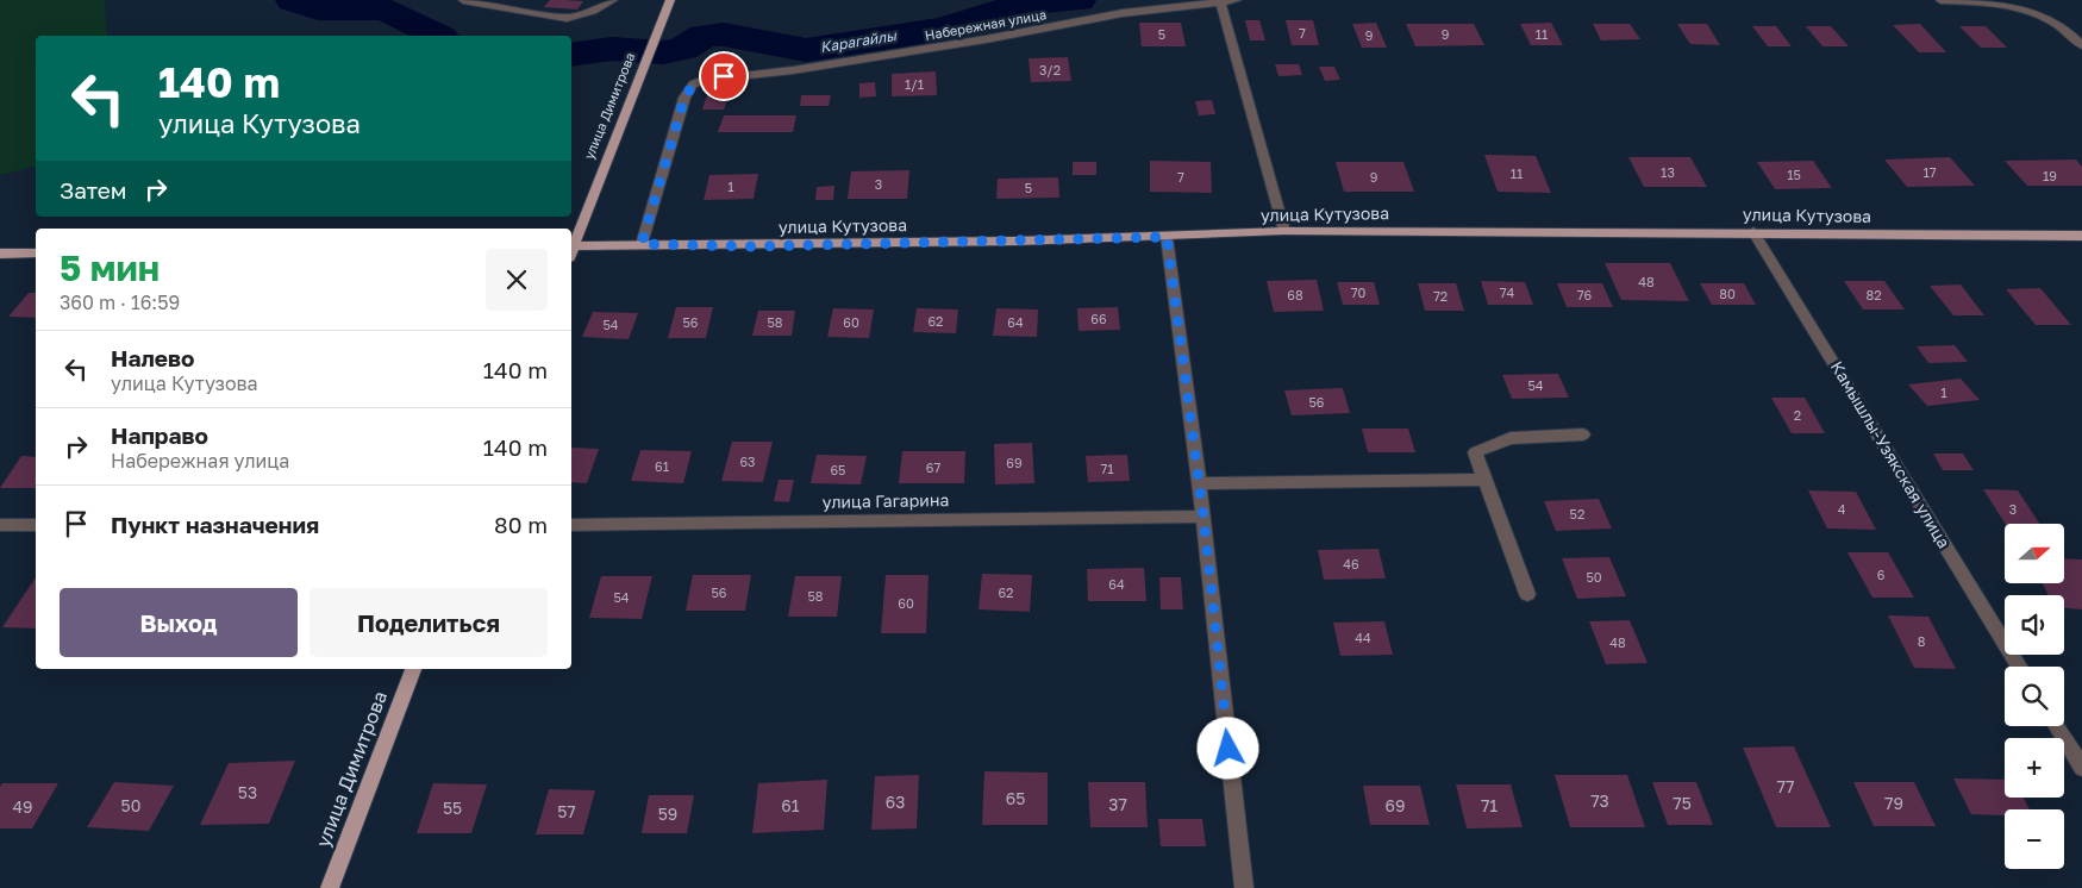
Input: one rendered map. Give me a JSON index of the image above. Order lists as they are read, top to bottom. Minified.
{"streets":{"main road":["улица Димитрова","улица Кутузова"],"street":["Набережная улица","Камышлы-Узякская улица","улица Гагарина"]},"crossings":[["Набережная улица","улица Кутузова"],["улица Кутузова","Камышлы-Узякская улица"]],"water":["Карагайлы"],"house_numbers":["7","5","9","11","9","3/2","1/1","13","17","11","15","19","7","9","3","1","5","48","70","74","80","68","76","82","72","66","62","56","58","60","64","54","54","1","56","2","63","69","61","67","71","65","4","3","52","46","6","50","64","56","62","58","54","60","44","8","48","77","53","65","73","63","75","79","37","50","61","69","71","49","55","57","59"],"north":"right","page":{"turn":["140 m","улица Кутузова"],"then":"Затем","heading":["5 мин","360 m · 16:59"],"list":[{"name":"Налево","note":"улица Кутузова","value":"140 m"},{"name":"Направо","note":"Набережная улица","value":"140 m"},{"name":"Пункт назначения","value":"80 m"}],"map_buttons":["+","−"],"buttons":["Выход","Поделиться"]}}
